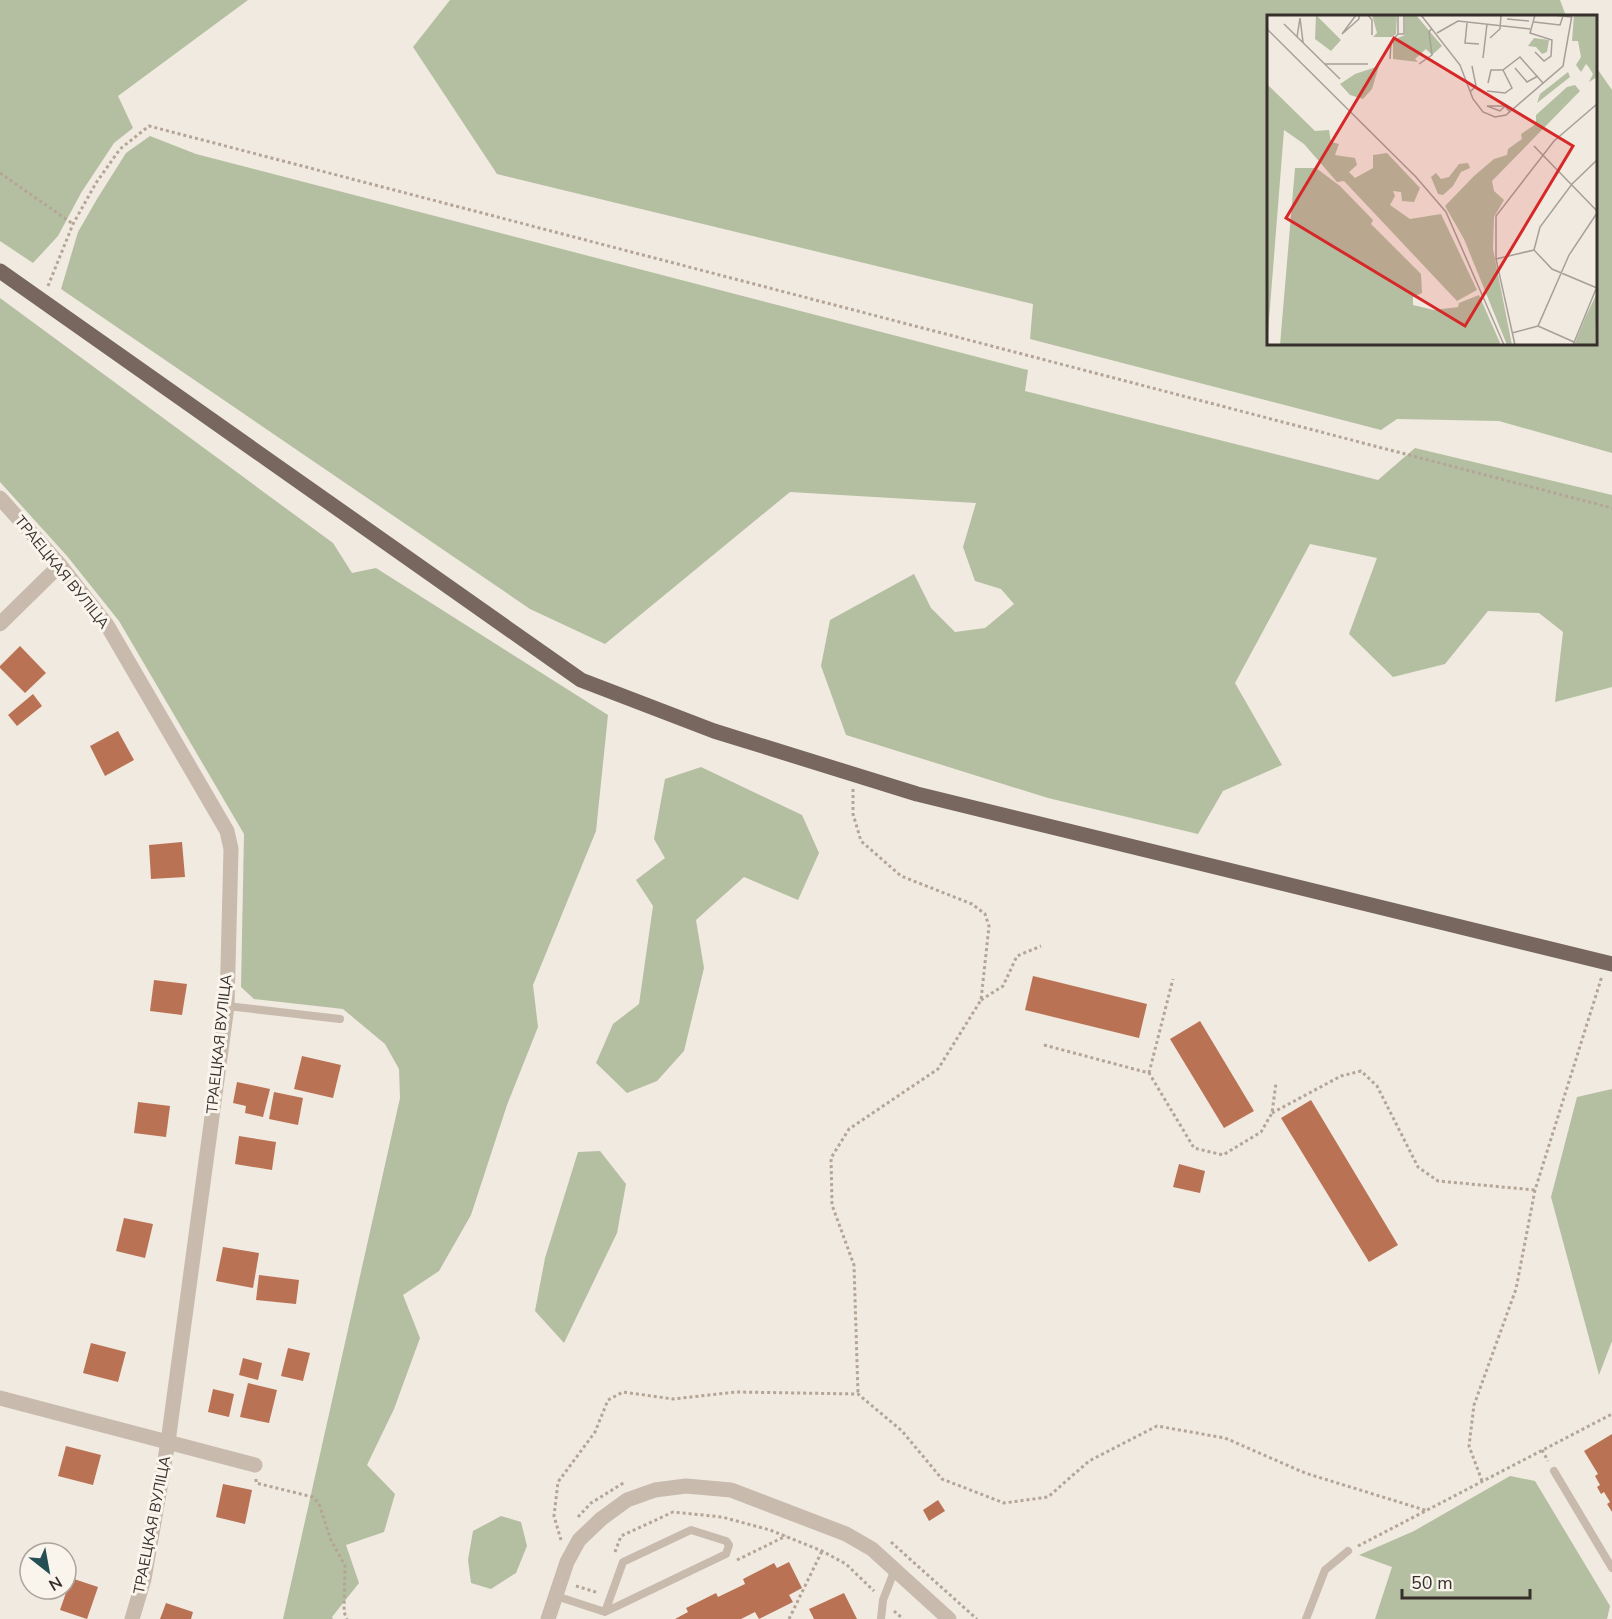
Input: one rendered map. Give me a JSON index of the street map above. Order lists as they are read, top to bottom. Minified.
{"streets":{"street":["ТРАЕЦКАЯ ВУЛІЦА"]},"scale_bar":"50 m","north":"bottom right"}
